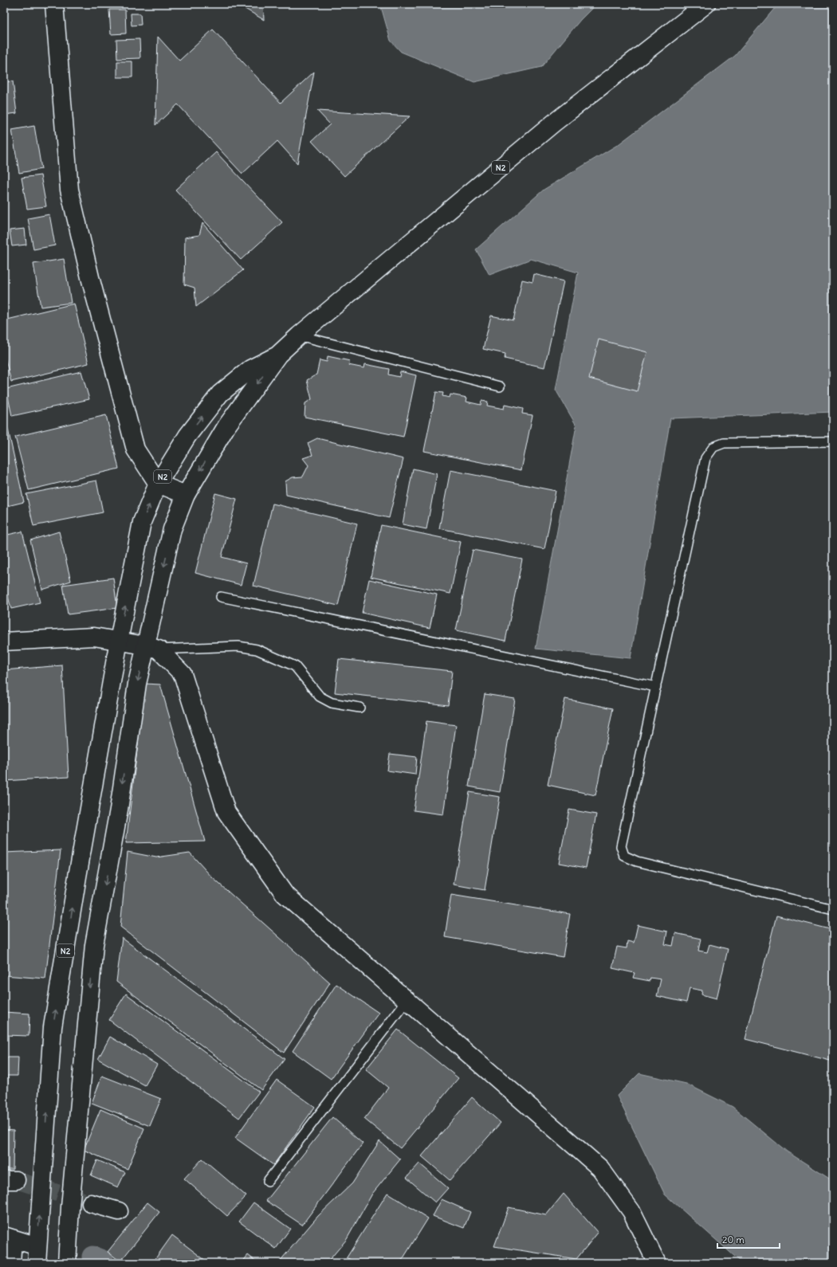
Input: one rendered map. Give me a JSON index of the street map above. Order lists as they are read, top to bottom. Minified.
{"streets":{"main road":["N2"]},"scale_bar":"20 m"}
